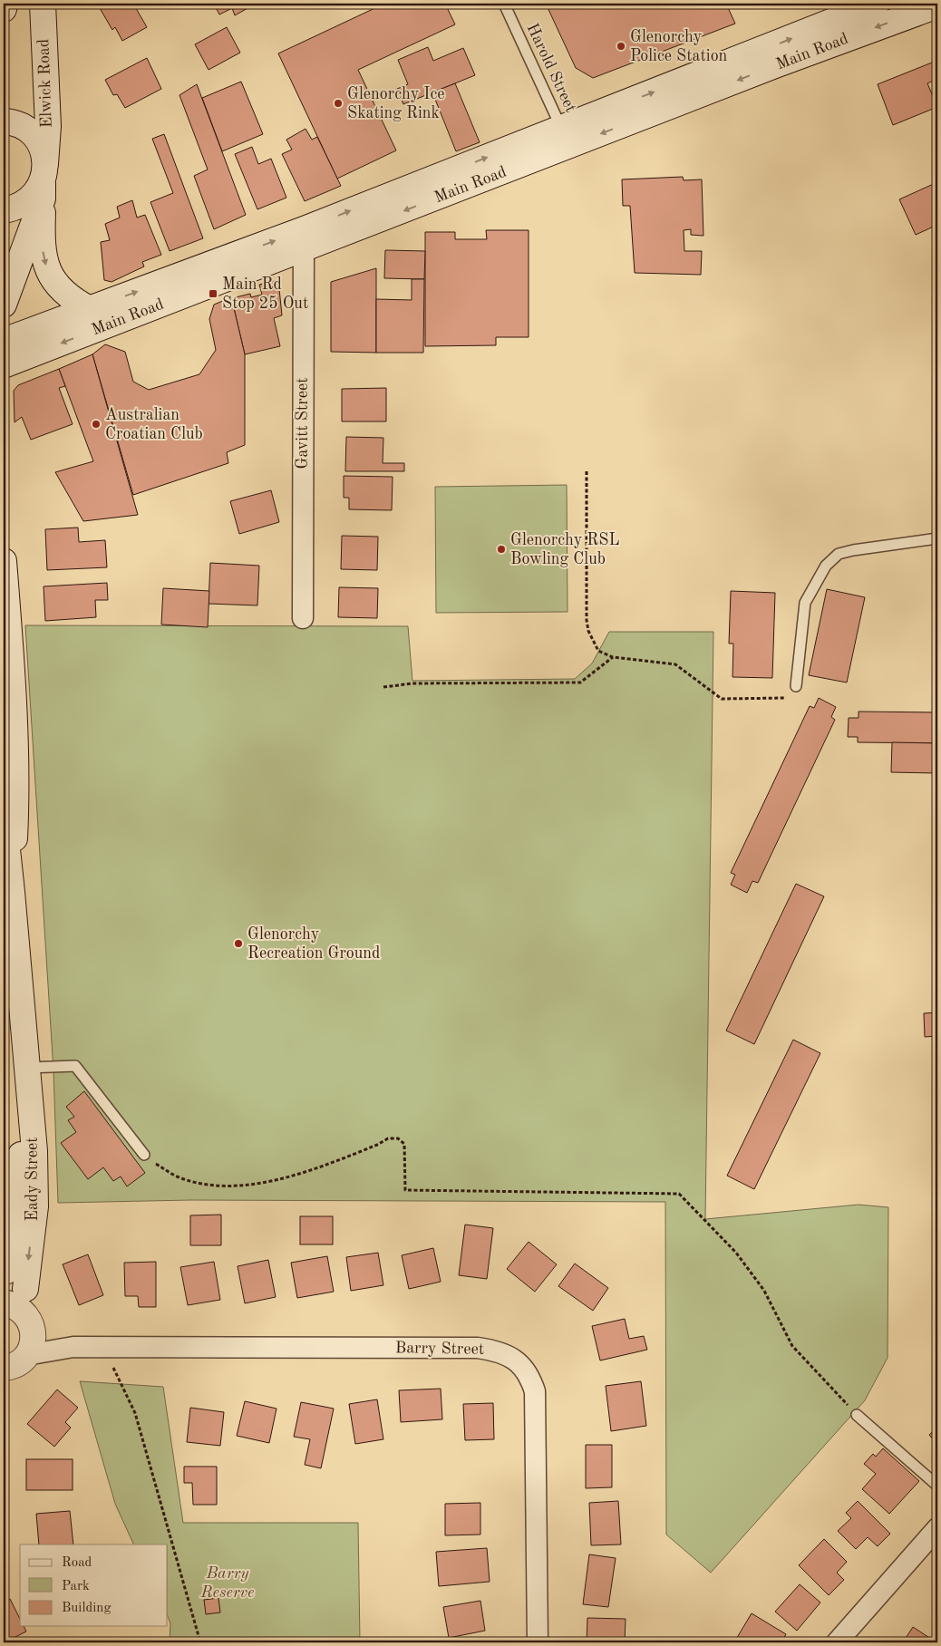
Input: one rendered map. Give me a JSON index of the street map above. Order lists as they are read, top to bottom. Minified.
{"streets":{"main road":["Main Road","Elwick Road","Eady Street"],"street":["Gavitt Street","Barry Street"],"lane":["Harold Street"]},"crossings":[["Main Road","Harold Street"],["Main Road","Gavitt Street"],["Eady Street","Barry Street"]],"parks":["Barry Reserve"],"places":{"other":["Glenorchy Police Station","Glenorchy Ice Skating Rink","Australian Croatian Club","Glenorchy RSL Bowling Club","Glenorchy Recreation Ground"],"transit":["Main Rd Stop 25 Out"]},"legend":["Road","Park","Building"]}
